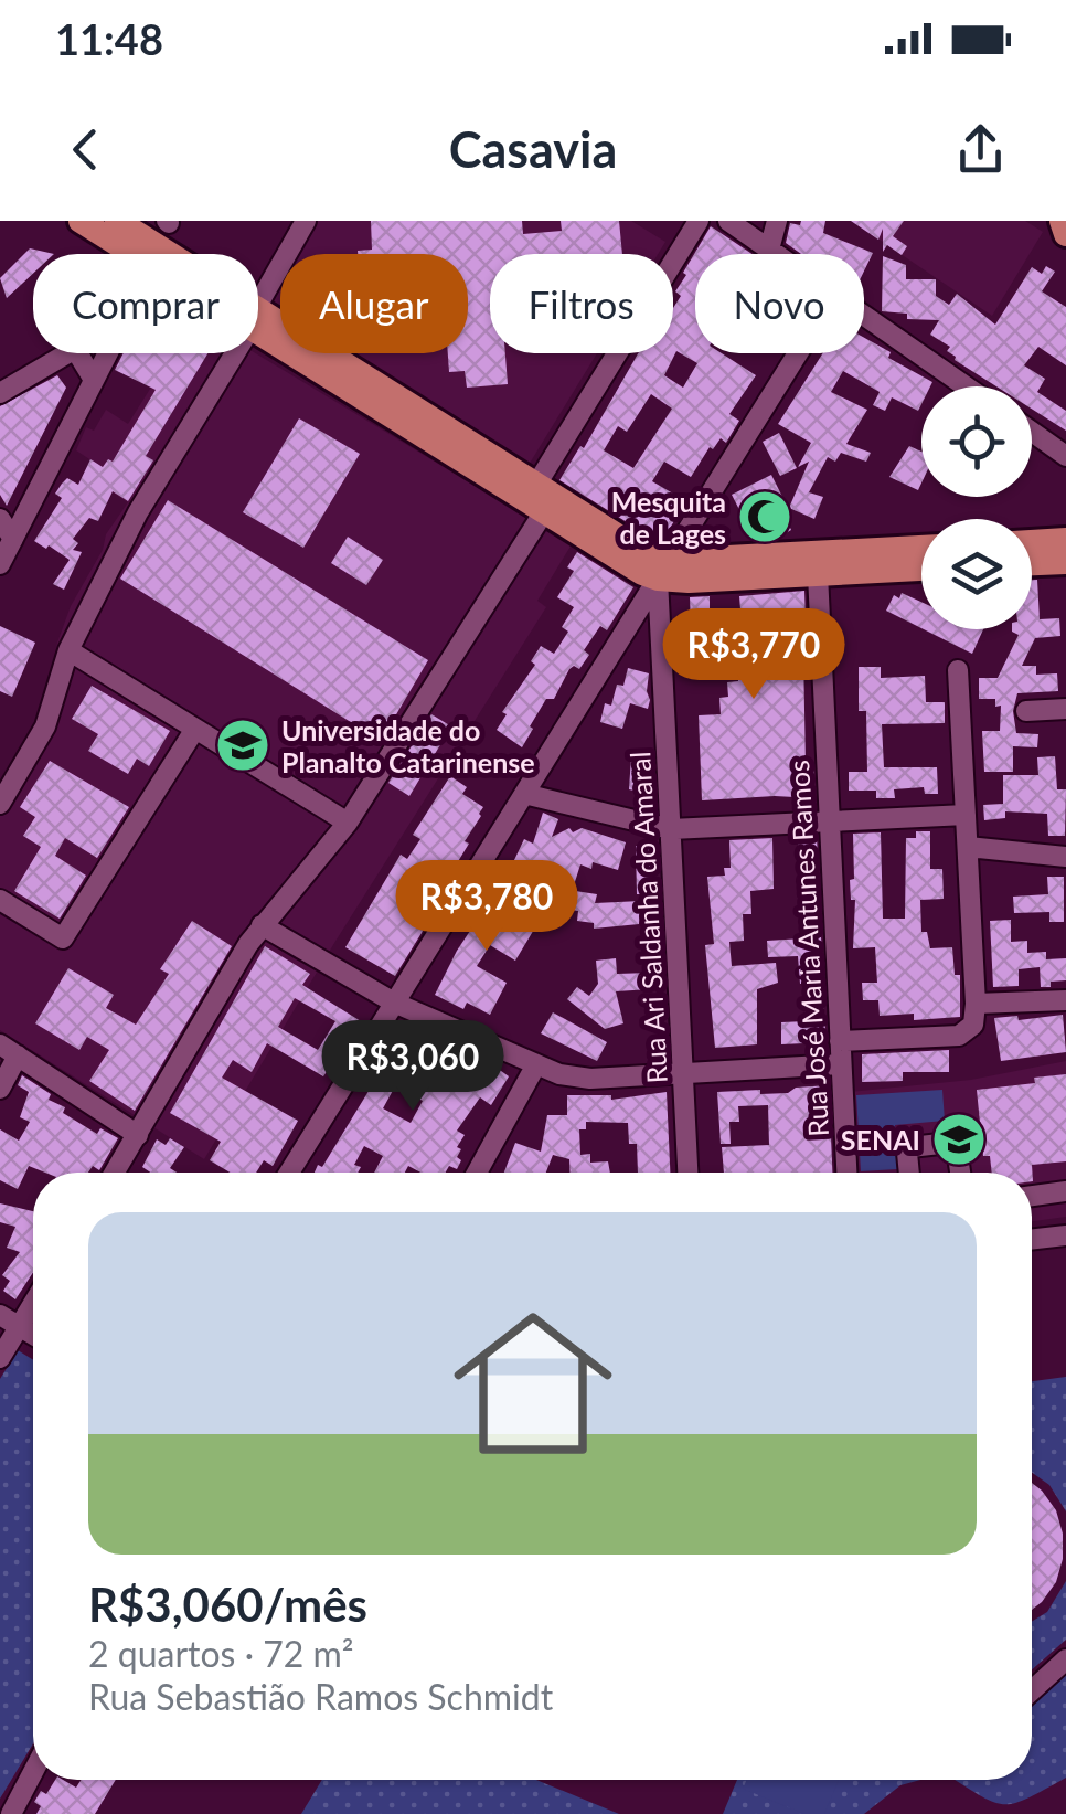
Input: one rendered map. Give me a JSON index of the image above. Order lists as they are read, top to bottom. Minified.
{"streets":{"street":["Rua Ari Saldanha do Amaral","Rua José Maria Antunes Ramos"]},"places":{"mosque":["Mesquita de Lages"],"school or university":["Universidade do Planalto Catarinense","SENAI"]},"page":{"status":"11:48","header":"Casavia","chip":["Comprar","Alugar","Filtros","Novo"],"price":["R$3,770","R$3,780","R$3,060"],"list":[{"name":"R$3,060/mês","note":"2 quartos · 72 m² · Rua Sebastião Ramos Schmidt"}]}}
